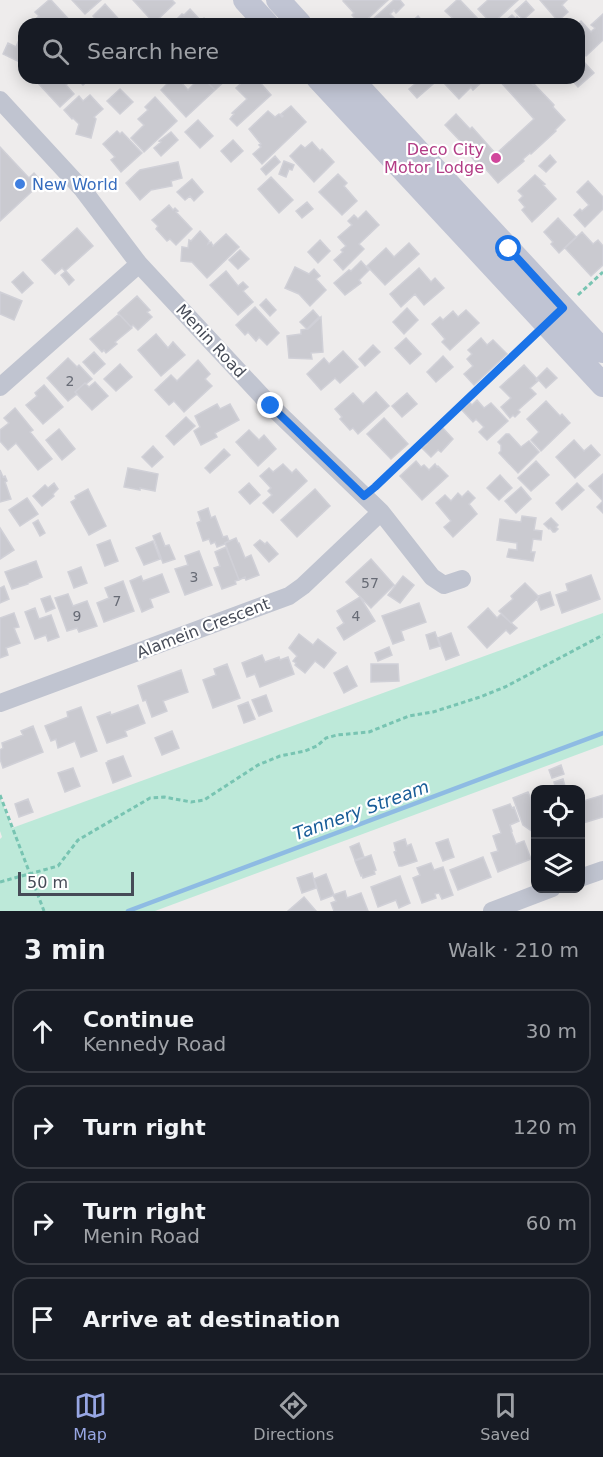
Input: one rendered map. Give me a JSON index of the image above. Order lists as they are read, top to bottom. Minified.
{"streets":{"street":["Menin Road","Alamein Crescent"]},"crossings":[["Menin Road","Alamein Crescent"]],"water":["Tannery Stream"],"places":["Deco City Motor Lodge","New World"],"house_numbers":["2","3","57","7","9","4"],"scale_bar":"50 m","page":{"search":"Search here","scale":"50 m","heading":["3 min","Walk · 210 m"],"list":[["Continue","Kennedy Road","30 m"],["Turn right","120 m"],["Turn right","Menin Road","60 m"],"Arrive at destination"],"nav":["Map","Directions","Saved"]}}
